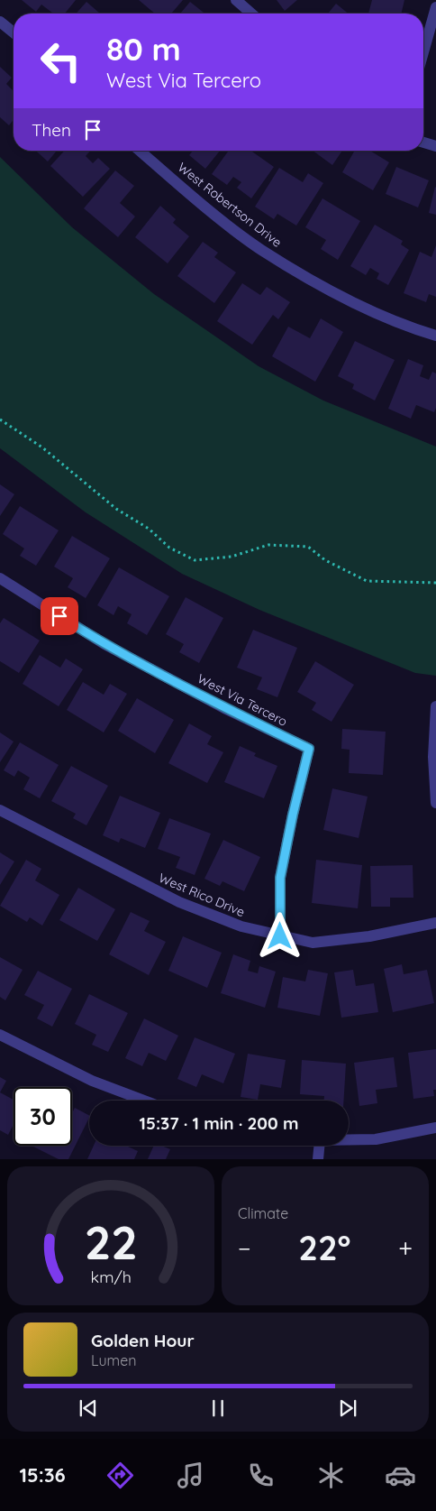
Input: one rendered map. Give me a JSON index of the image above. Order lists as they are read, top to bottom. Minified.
{"streets":{"street":["West Robertson Drive","West Via Tercero","West Rico Drive"]},"crossings":[["West Via Tercero","West Rico Drive"]],"page":{"turn":["80 m","West Via Tercero"],"then":"Then","limit":"30","trip":"15:37 · 1 min · 200 m","tile":"Climate","heat":["−","22°","+"],"song":["Golden Hour","Lumen"],"tabs":"15:36","gauge":["22","km/h"]}}
